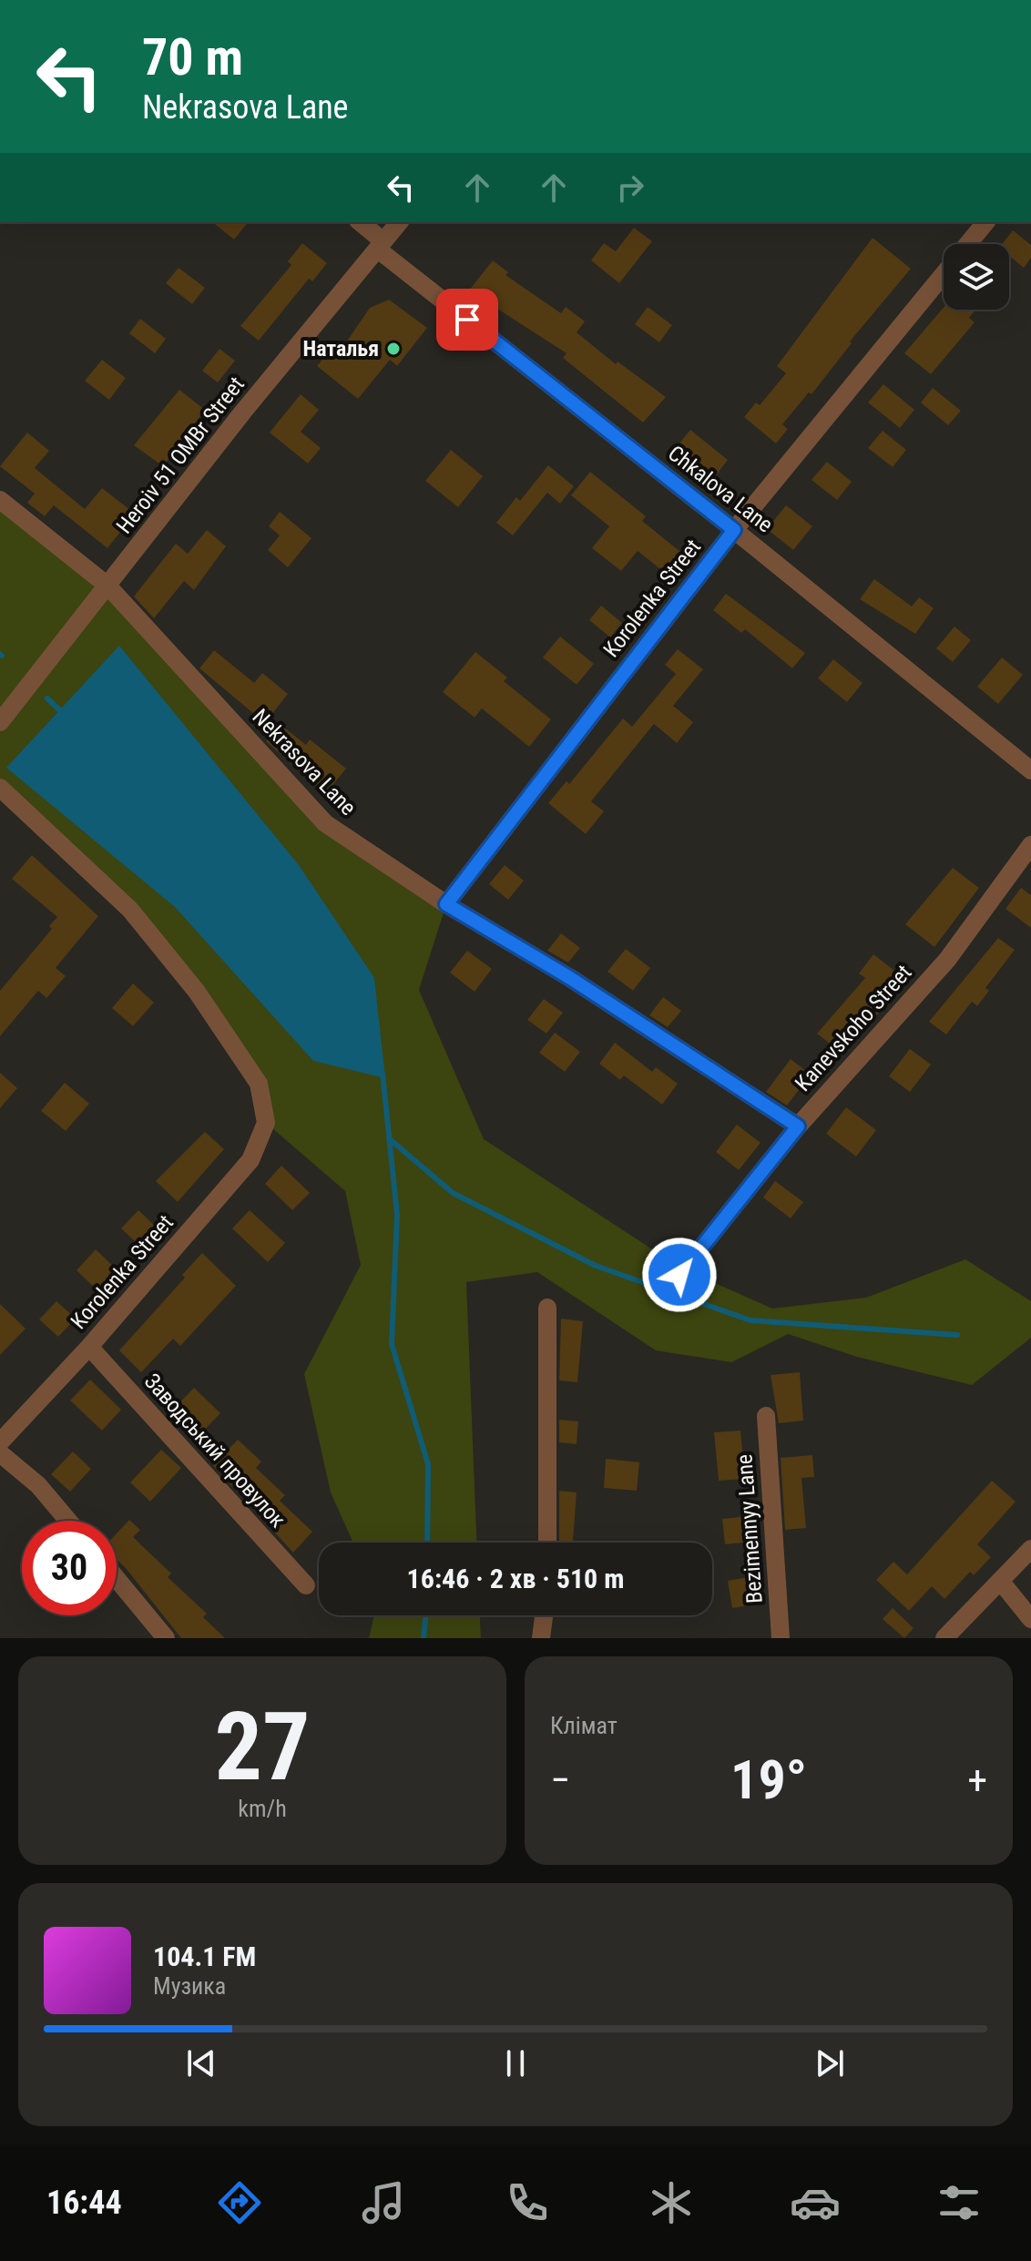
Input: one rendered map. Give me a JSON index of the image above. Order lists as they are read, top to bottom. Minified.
{"streets":{"street":["Heroiv 51 OMBr Street","Chkalova Lane","Korolenka Street","Nekrasova Lane","Kanevskoho Street","Заводський провулок","Bezimennyy Lane"]},"crossings":[["Heroiv 51 OMBr Street","Chkalova Lane"],["Heroiv 51 OMBr Street","Nekrasova Lane"],["Chkalova Lane","Korolenka Street"],["Korolenka Street","Nekrasova Lane"],["Korolenka Street","Заводський провулок"],["Nekrasova Lane","Kanevskoho Street"]],"places":["Наталья"],"page":{"turn":["70 m","Nekrasova Lane"],"limit":"30","trip":"16:46 · 2 хв · 510 m","tile":[["27","km/h"],"Клімат"],"heat":["−","19°","+"],"song":["104.1 FM","Музика"],"tabs":"16:44"}}
